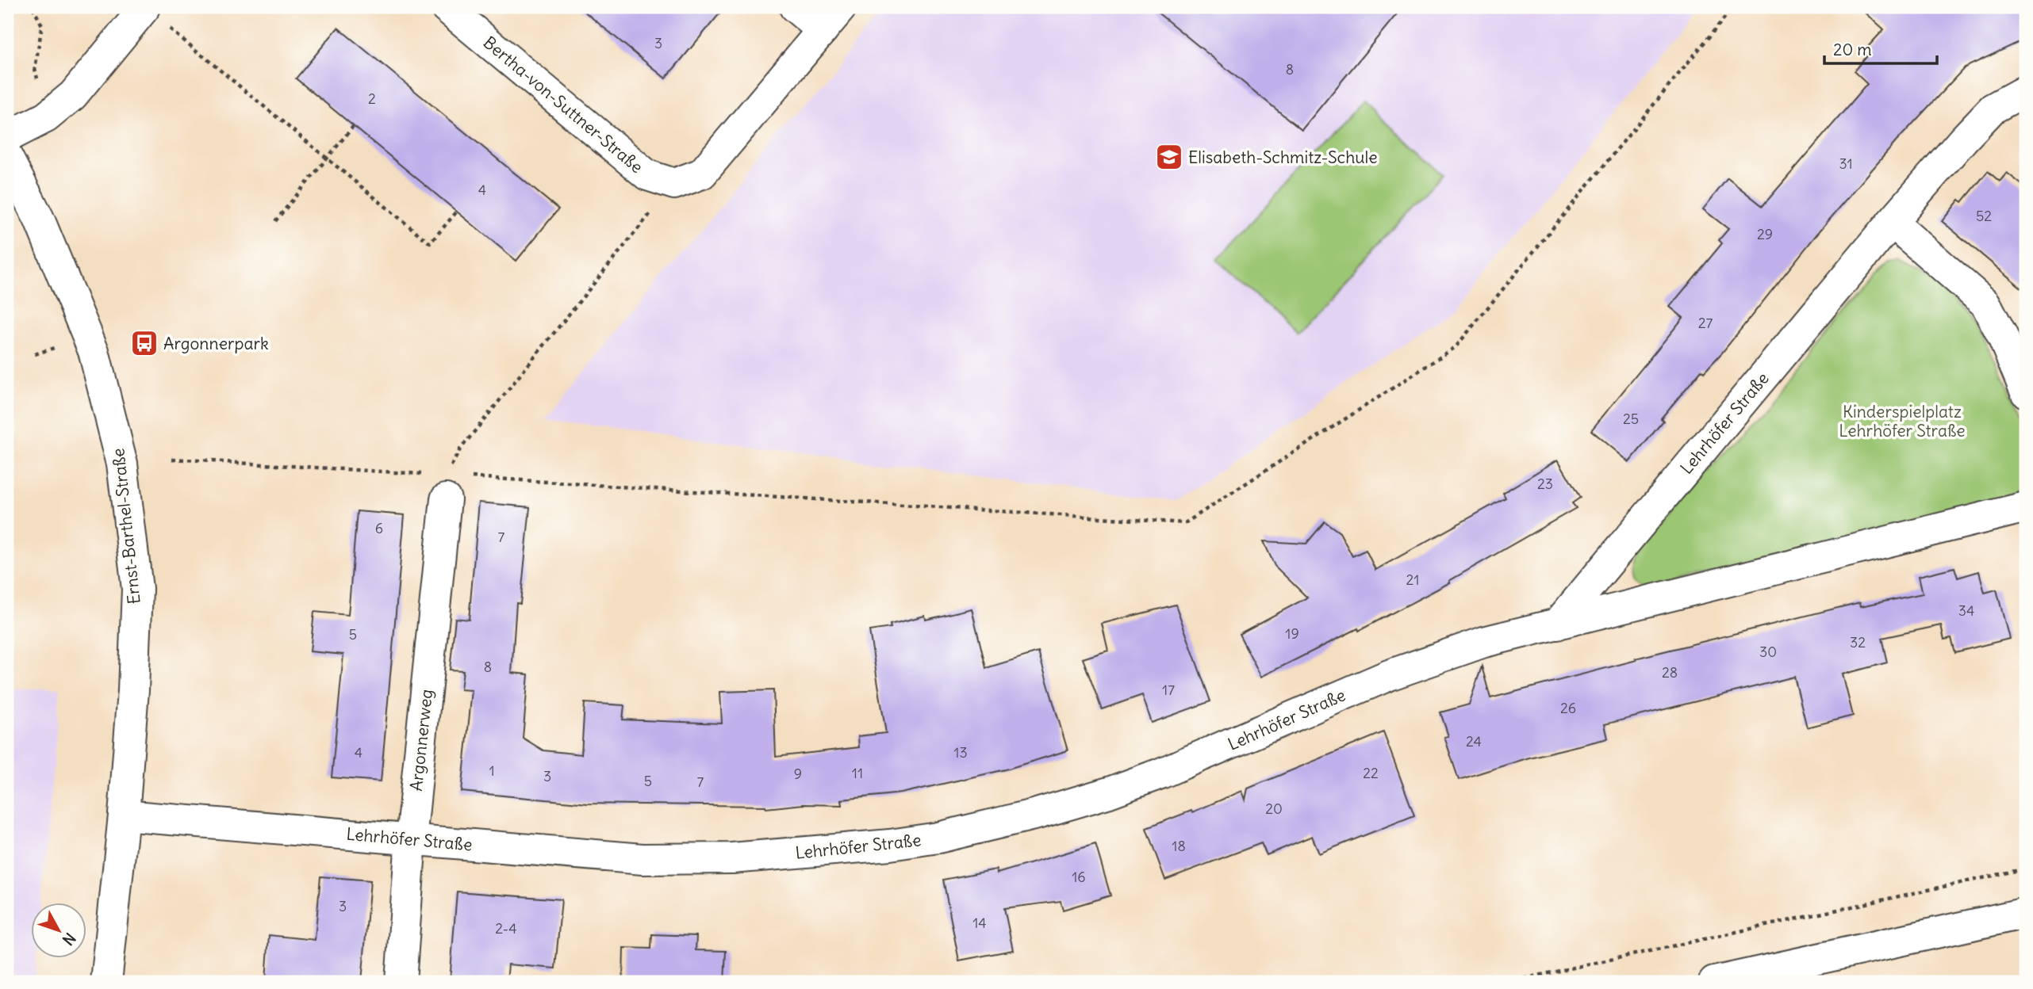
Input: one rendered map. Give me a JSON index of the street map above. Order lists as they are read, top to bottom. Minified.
{"streets":{"street":["Bertha-von-Suttner-Straße","Lehrhöfer Straße","Ernst-Barthel-Straße","Argonnerweg"]},"crossings":[["Lehrhöfer Straße","Ernst-Barthel-Straße"],["Lehrhöfer Straße","Argonnerweg"]],"parks":["Kinderspielplatz Lehrhöfer Straße"],"places":{"school or university":["Elisabeth-Schmitz-Schule"],"bus stop":["Argonnerpark"]},"house_numbers":["3","8","2","31","4","52","29","27","25","23","6","7","21","34","19","5","32","30","8","28","17","26","24","4","13","1","11","22","9","3","5","7","20","18","16","3","14","2-4"],"scale_bar":"20 m","north":"bottom right"}
